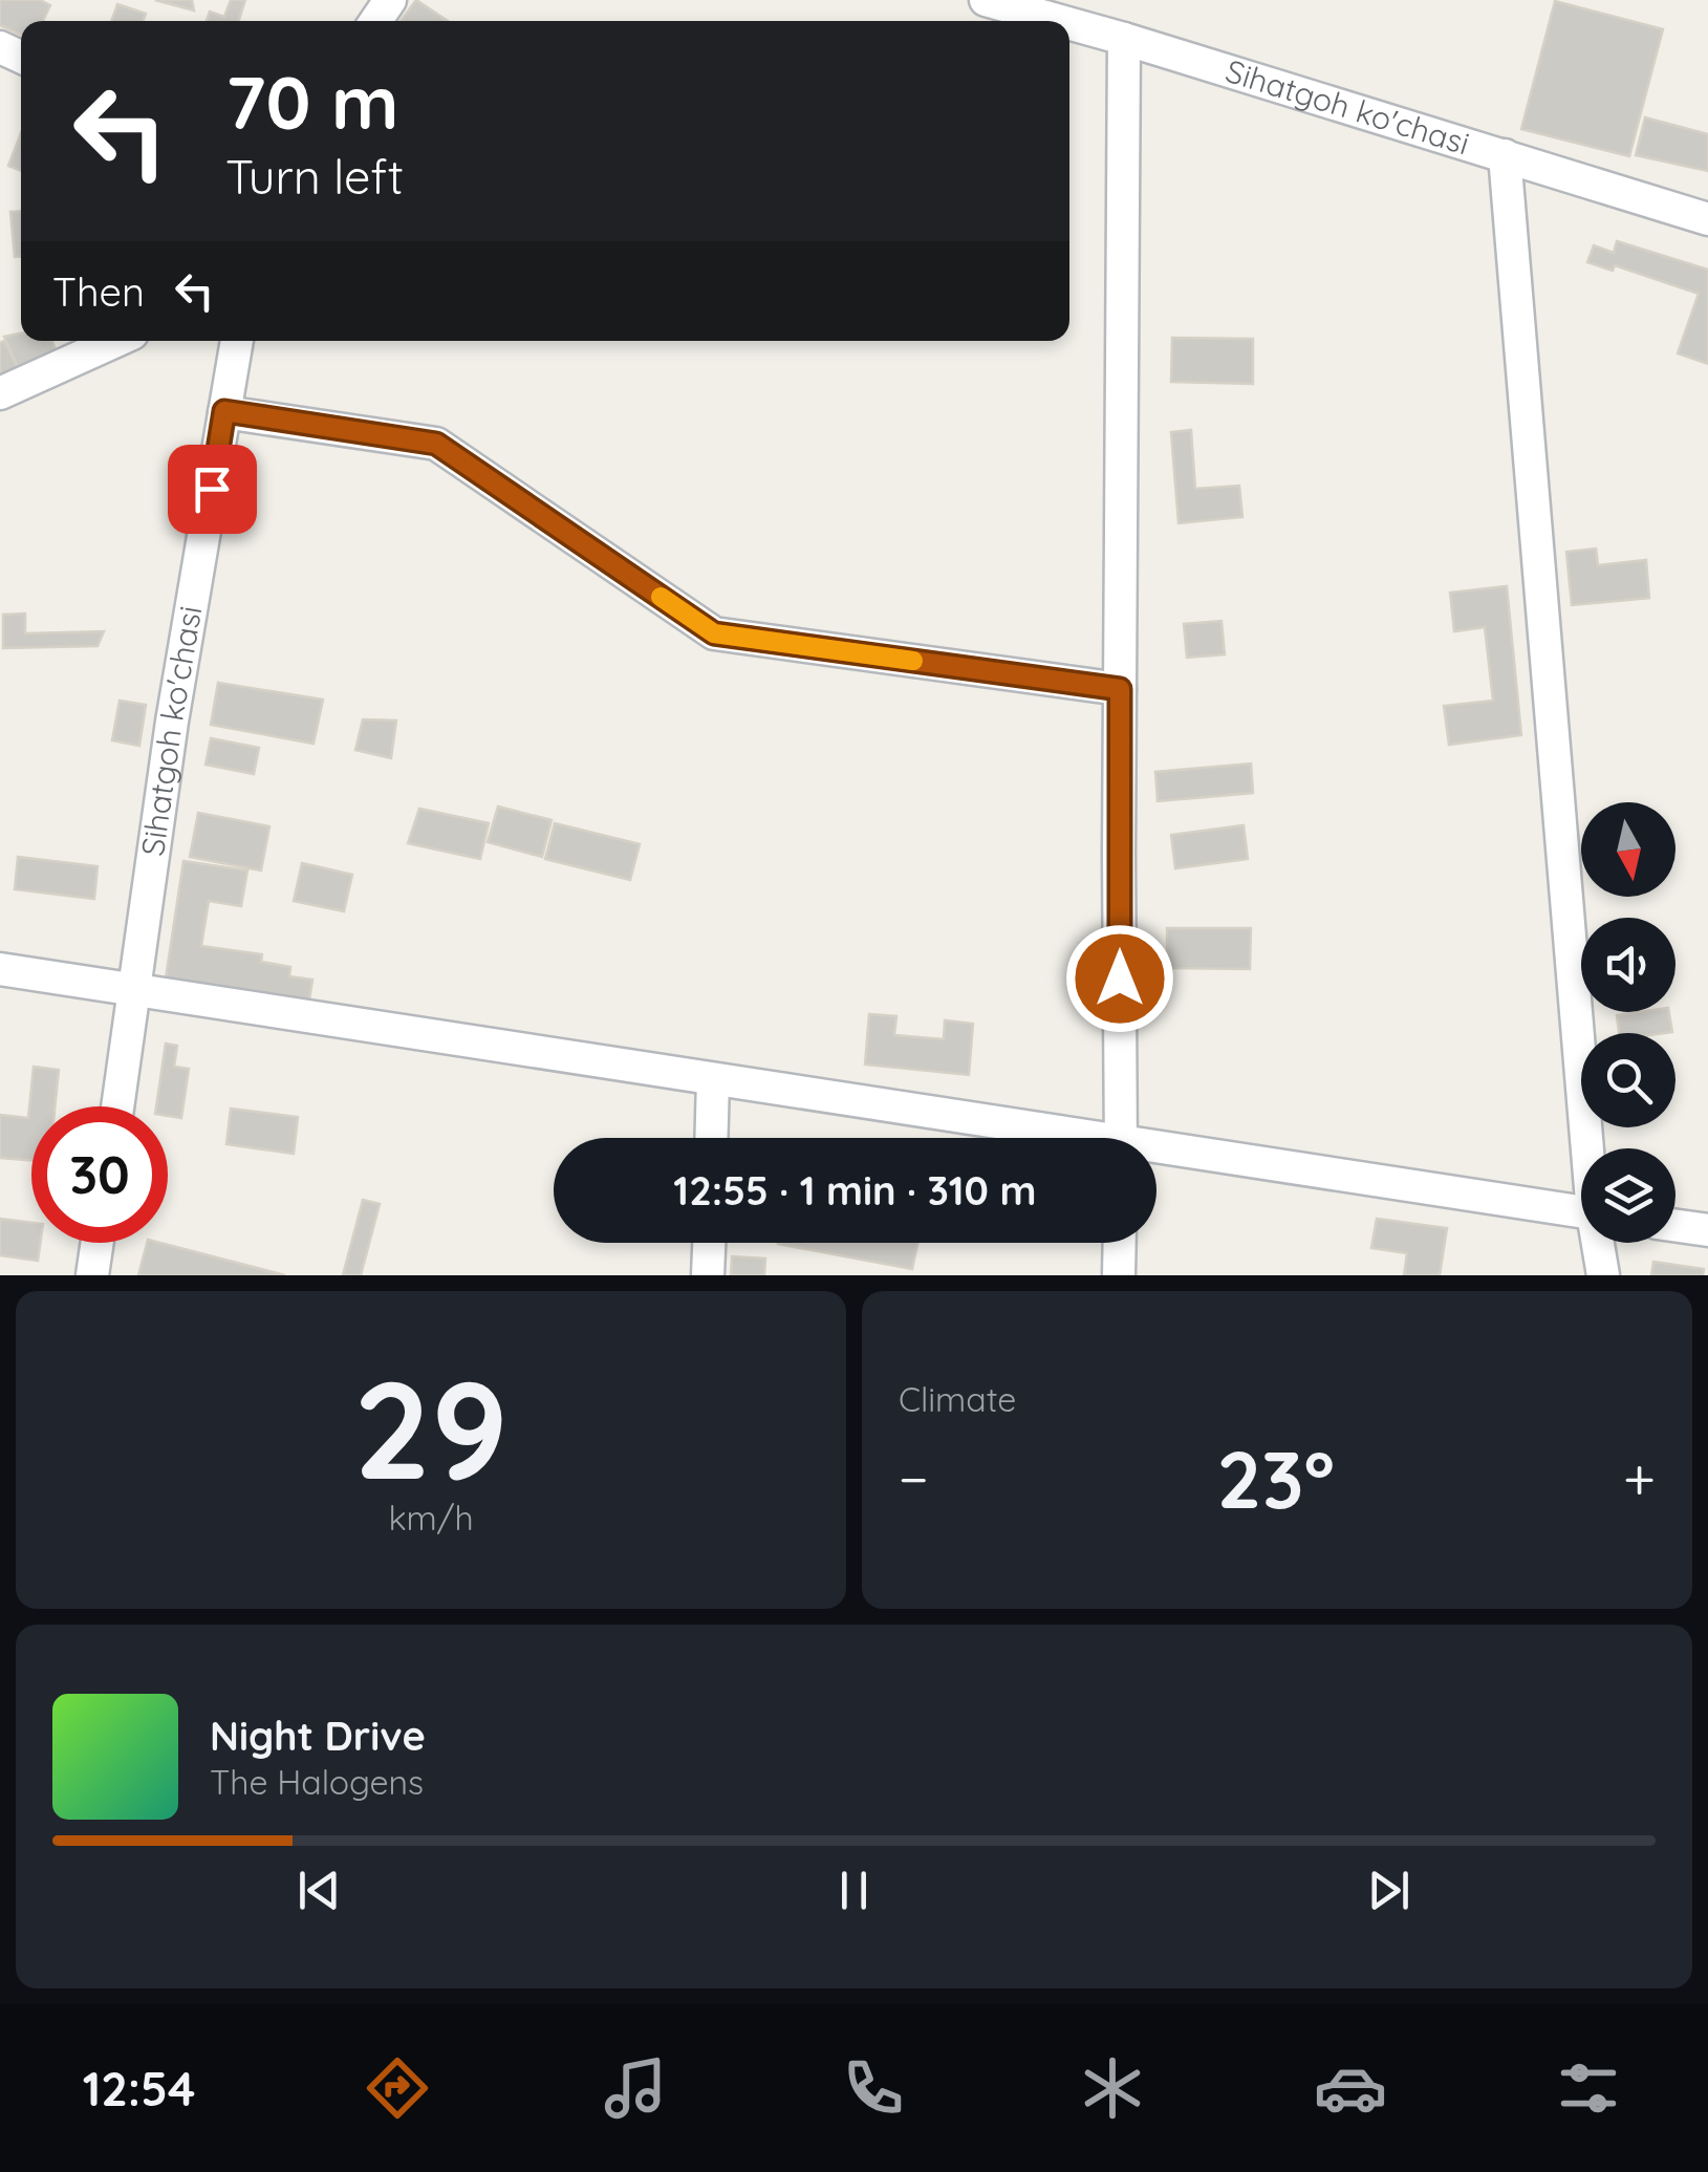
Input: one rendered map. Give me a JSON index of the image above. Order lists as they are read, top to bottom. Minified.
{"streets":{"street":["Sihatgoh ko'chasi"]},"north":"bottom","page":{"turn":["70 m","Turn left"],"then":"Then","limit":"30","trip":"12:55 · 1 min · 310 m","tile":[["29","km/h"],"Climate"],"heat":["−","23°","+"],"song":["Night Drive","The Halogens"],"tabs":"12:54"}}
